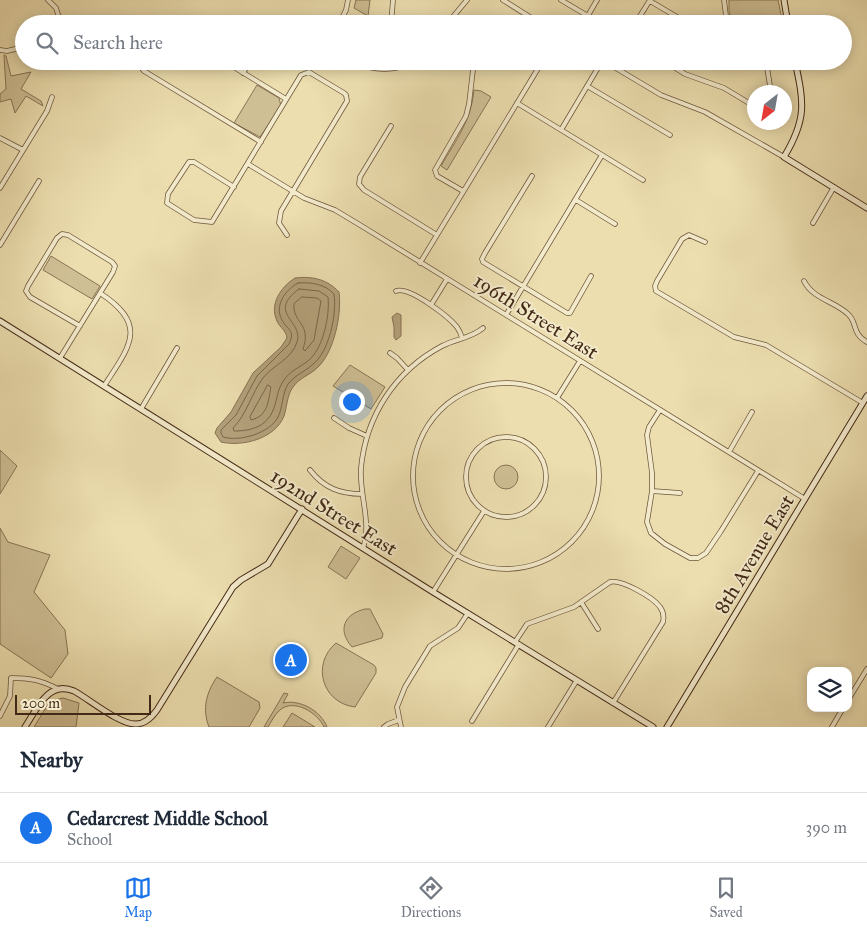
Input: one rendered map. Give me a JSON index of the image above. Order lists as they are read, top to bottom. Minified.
{"streets":{"street":["196th Street East","192nd Street East","8th Avenue East"]},"crossings":[["196th Street East","8th Avenue East"]],"scale_bar":"200 m","north":"bottom left","page":{"search":"Search here","pins":"A","scale":"200 m","heading":"Nearby","list":[{"mark":"A","name":"Cedarcrest Middle School","note":"School","value":"390 m"}],"nav":["Map","Directions","Saved"]}}
